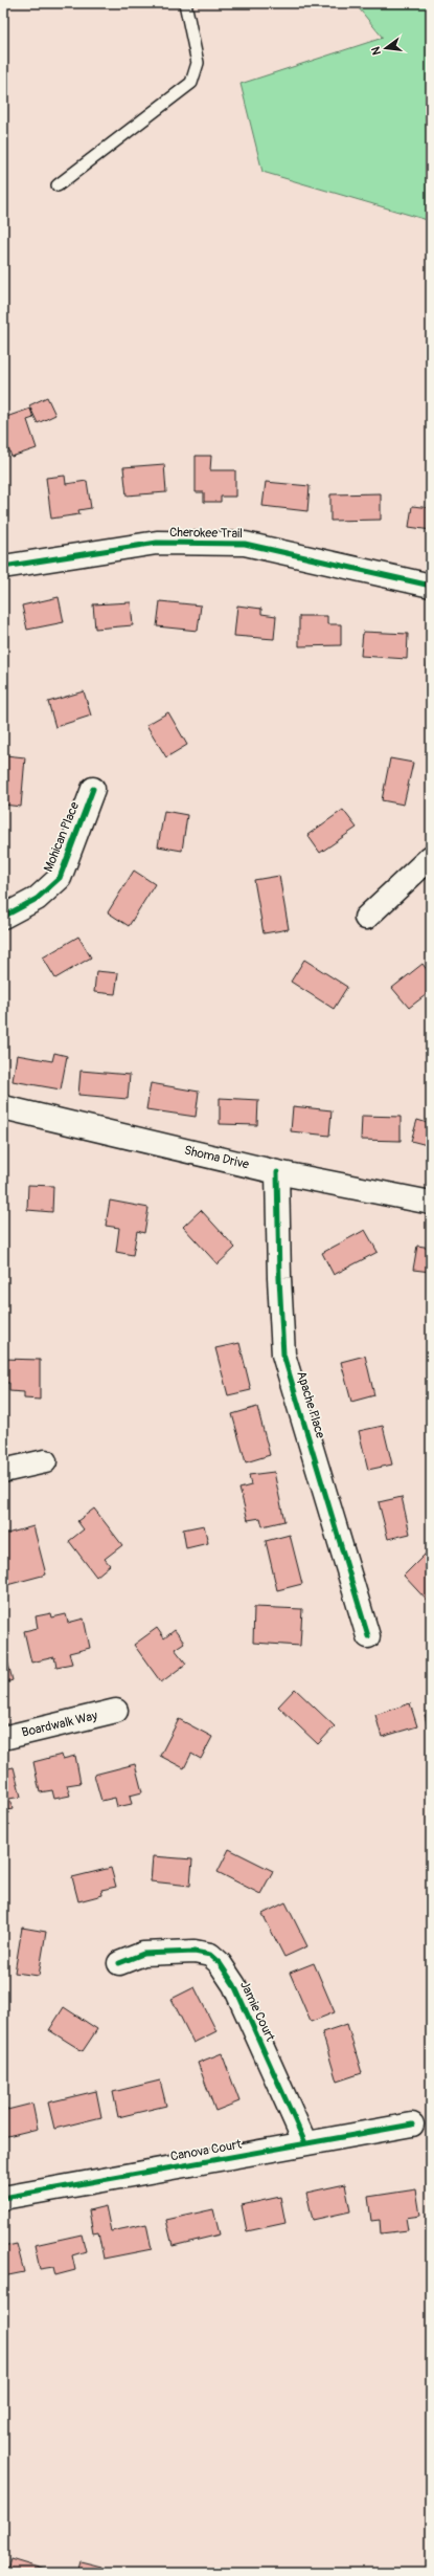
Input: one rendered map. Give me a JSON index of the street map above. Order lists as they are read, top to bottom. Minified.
{"streets":{"street":["Cherokee Trail","Mohican Place","Shoma Drive","Apache Place","Boardwalk Way","Jamie Court","Canova Court"]},"crossings":[["Shoma Drive","Apache Place"],["Jamie Court","Canova Court"]],"north":"left"}
